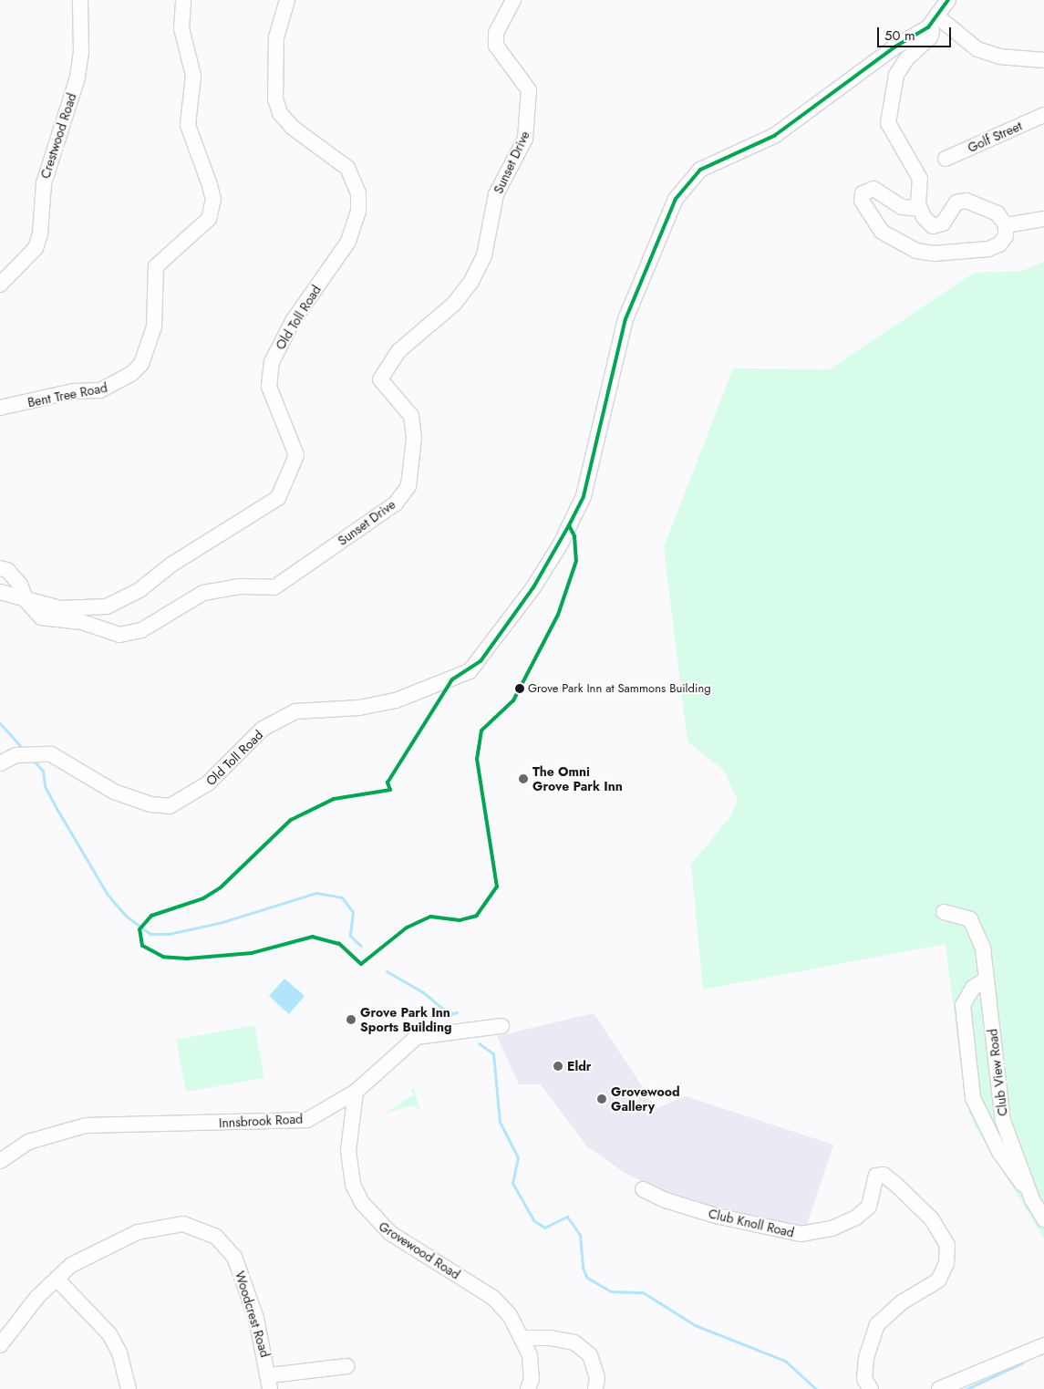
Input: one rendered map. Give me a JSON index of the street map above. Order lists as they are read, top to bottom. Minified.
{"streets":{"street":["Crestwood Road","Golf Street","Sunset Drive","Old Toll Road","Bent Tree Road","Club View Road","Innsbrook Road","Club Knoll Road","Grovewood Road","Woodcrest Road"]},"crossings":[["Sunset Drive","Old Toll Road"],["Innsbrook Road","Grovewood Road"]],"places":["Grove Park Inn at Sammons Building","The Omni Grove Park Inn","Grove Park Inn Sports Building","Eldr","Grovewood Gallery"],"scale_bar":"50 m"}
